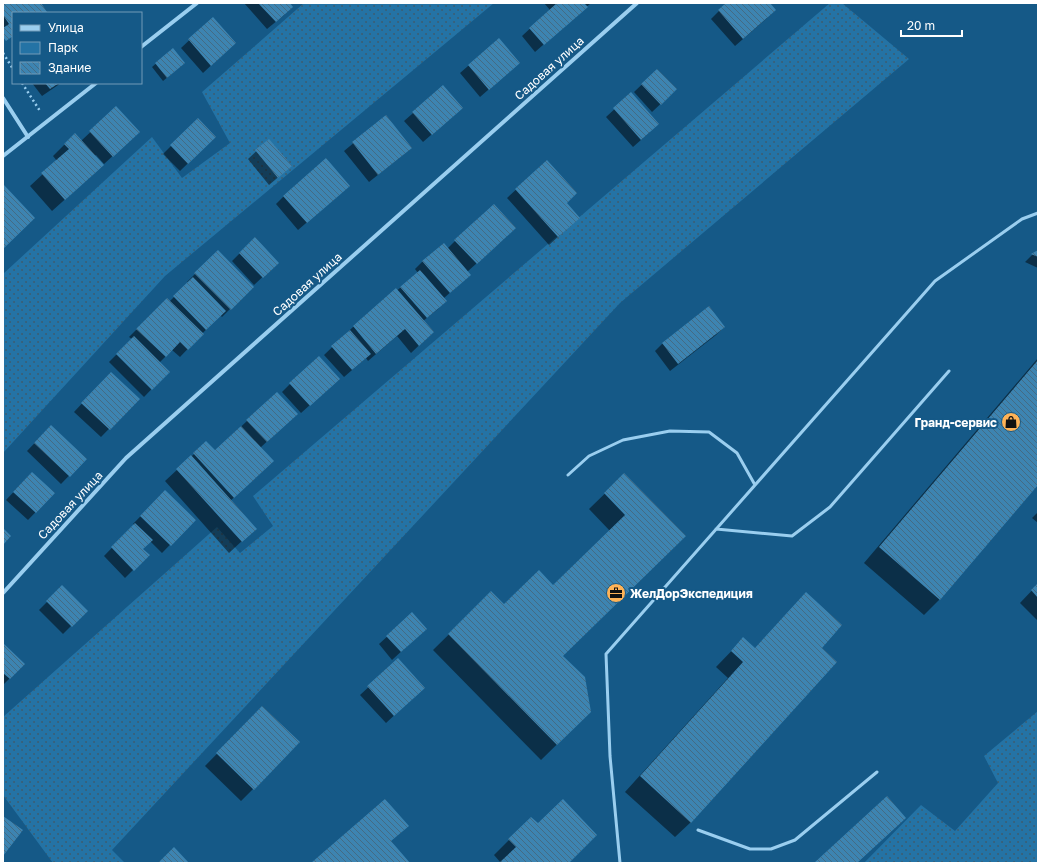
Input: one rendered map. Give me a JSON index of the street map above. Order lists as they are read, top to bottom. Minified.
{"streets":{"street":["Садовая улица"]},"places":{"shop":["Гранд-сервис"],"office":["ЖелДорЭкспедиция"]},"legend":["Улица","Парк","Здание"],"scale_bar":"20 m"}
